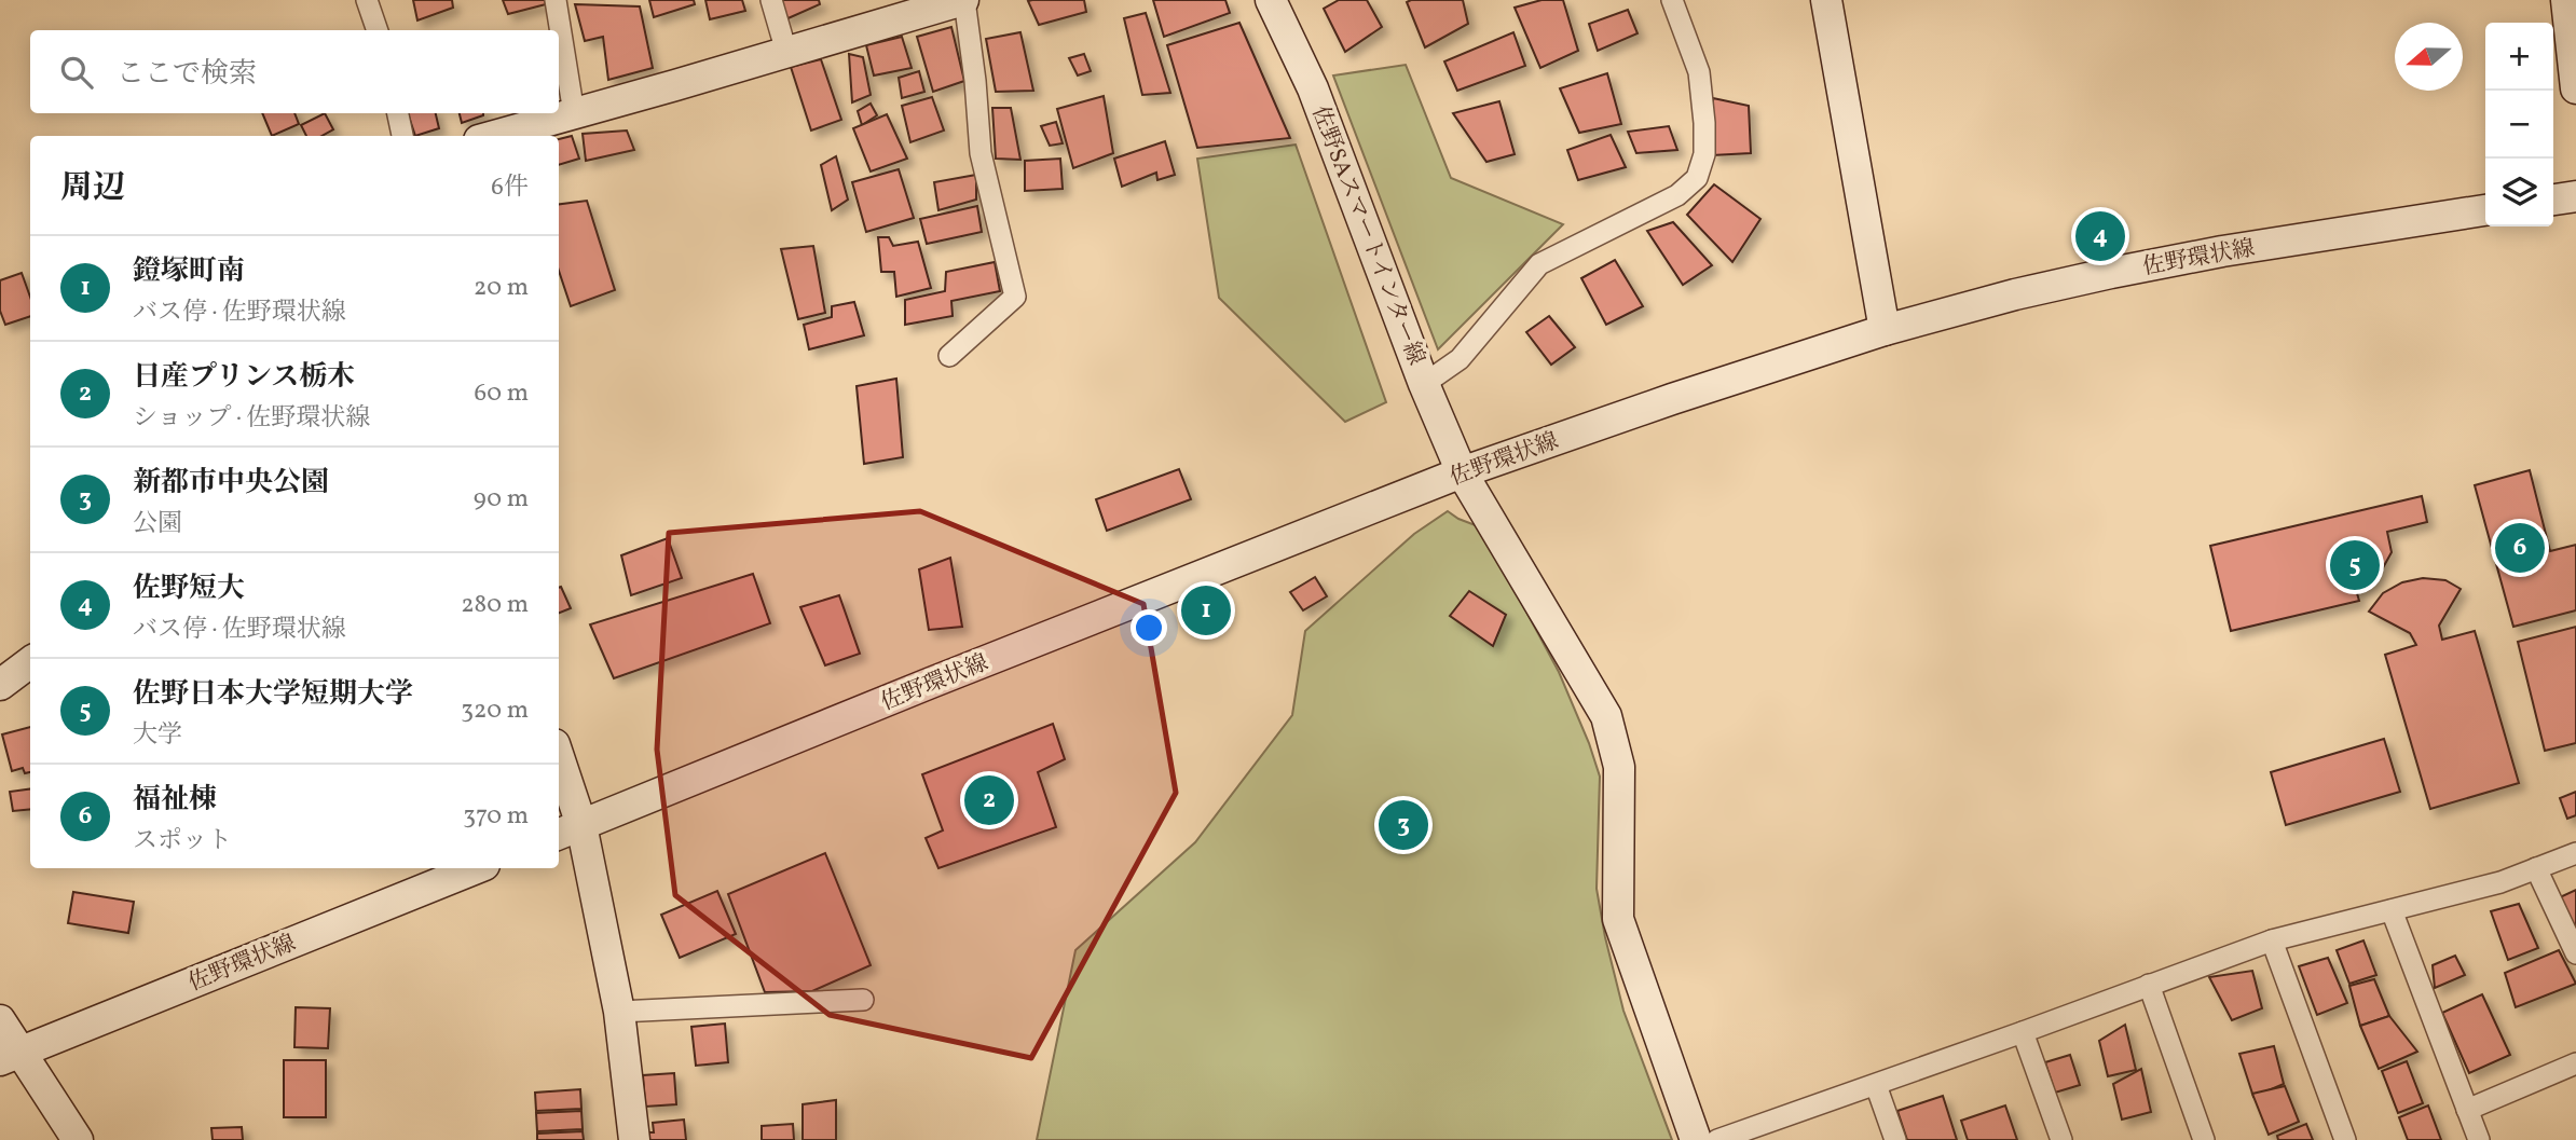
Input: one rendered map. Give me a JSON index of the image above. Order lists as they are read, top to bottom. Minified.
{"streets":{"main road":["佐野SAスマートインター線","佐野環状線"]},"crossings":[["佐野SAスマートインター線","佐野環状線"]],"north":"left","page":{"map_buttons":["+","−"],"search":"ここで検索","heading":["周辺","6件"],"pins":["4","6","5","1","2","3"],"list":[{"mark":"1","name":"鐙塚町南","note":"バス停 · 佐野環状線","value":"20 m"},{"mark":"2","name":"日産プリンス栃木","note":"ショップ · 佐野環状線","value":"60 m"},{"mark":"3","name":"新都市中央公園","note":"公園","value":"90 m"},{"mark":"4","name":"佐野短大","note":"バス停 · 佐野環状線","value":"280 m"},{"mark":"5","name":"佐野日本大学短期大学","note":"大学","value":"320 m"},{"mark":"6","name":"福祉棟","note":"スポット","value":"370 m"}]}}
